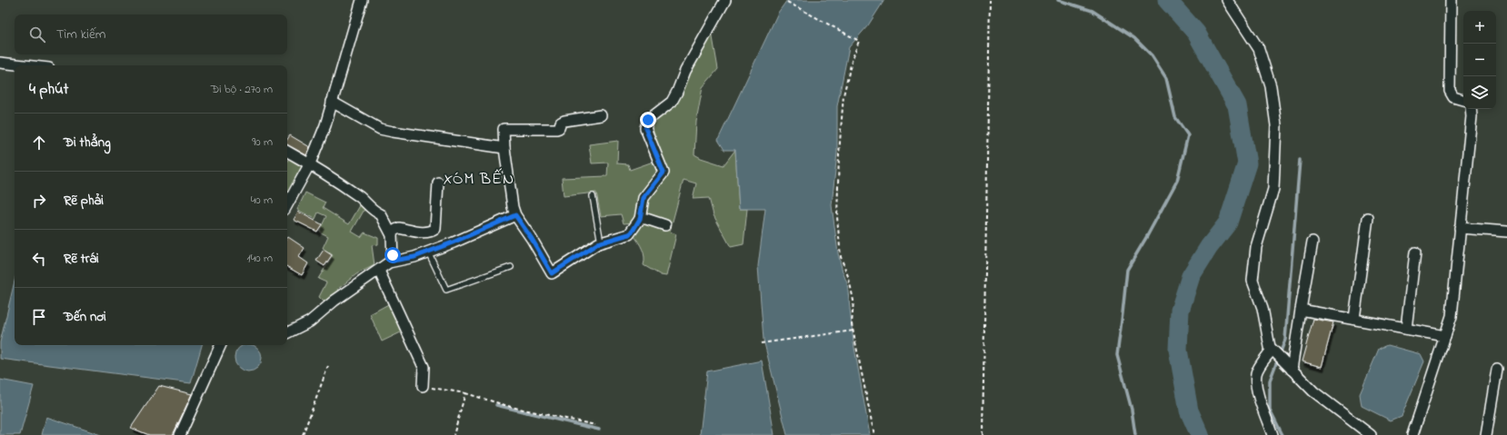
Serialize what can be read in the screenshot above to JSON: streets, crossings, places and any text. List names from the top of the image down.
{
  "districts": ["XÓM BẾN"],
  "page": {
    "map_buttons": ["+", "−"],
    "search": "Tìm kiếm",
    "heading": ["4 phút", "Đi bộ · 270 m"],
    "list": [
      ["Đi thẳng", "90 m"],
      ["Rẽ phải", "40 m"],
      ["Rẽ trái", "140 m"],
      "Đến nơi"
    ]
  }
}
